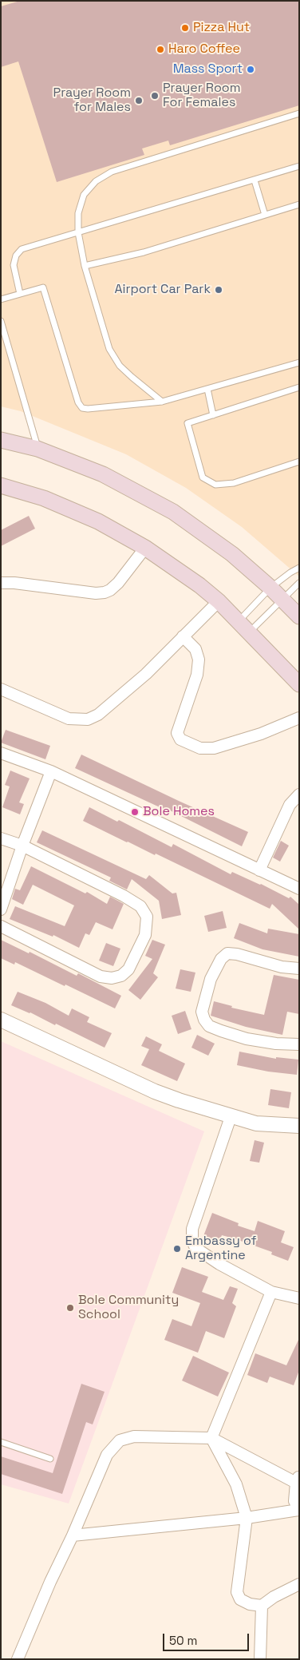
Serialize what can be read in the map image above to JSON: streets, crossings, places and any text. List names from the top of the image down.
{
  "places": [
    "Pizza Hut",
    "Haro Coffee",
    "Mass Sport",
    "Prayer Room For Females",
    "Prayer Room for Males",
    "Airport Car Park",
    "Bole Homes",
    "Embassy of Argentine",
    "Bole Community School"
  ],
  "scale_bar": "50 m"
}
